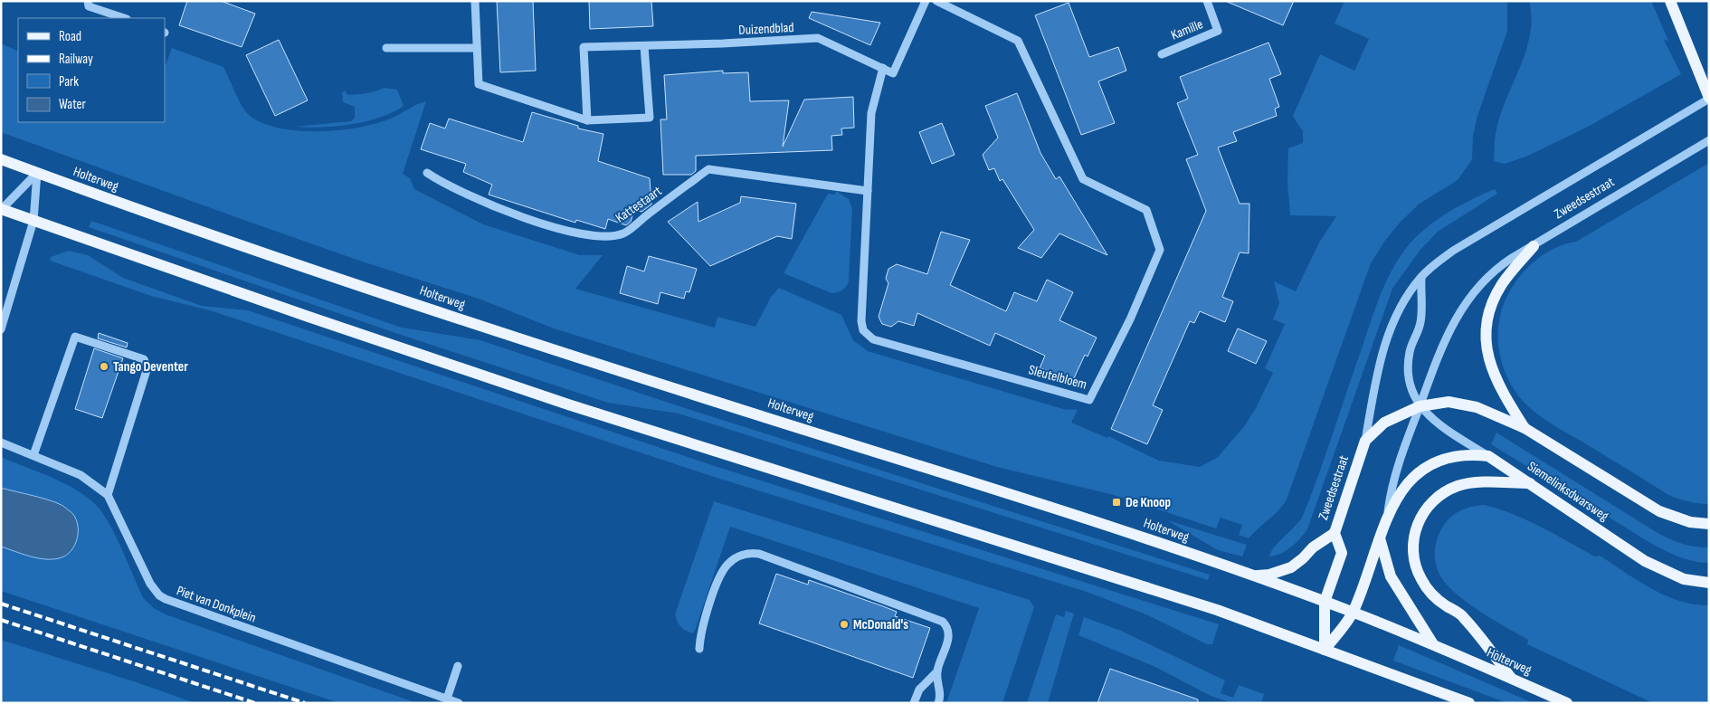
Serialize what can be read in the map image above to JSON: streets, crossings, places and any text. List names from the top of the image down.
{
  "streets": {
    "main road": ["Holterweg", "Zweedsestraat", "Siemelinksdwarsweg"],
    "street": [
      "Duizendblad",
      "Kamille",
      "Kattestaart",
      "Sleutelbloem",
      "Piet van Donkplein"
    ]
  },
  "crossings": [
    ["Duizendblad", "Sleutelbloem"],
    ["Holterweg", "Zweedsestraat"],
    ["Zweedsestraat", "Siemelinksdwarsweg"],
    ["Kattestaart", "Sleutelbloem"]
  ],
  "places": {
    "other": ["Tango Deventer", "McDonald's"],
    "transit": ["De Knoop"]
  },
  "legend": [
    "Road",
    "Railway",
    "Park",
    "Water"
  ]
}
